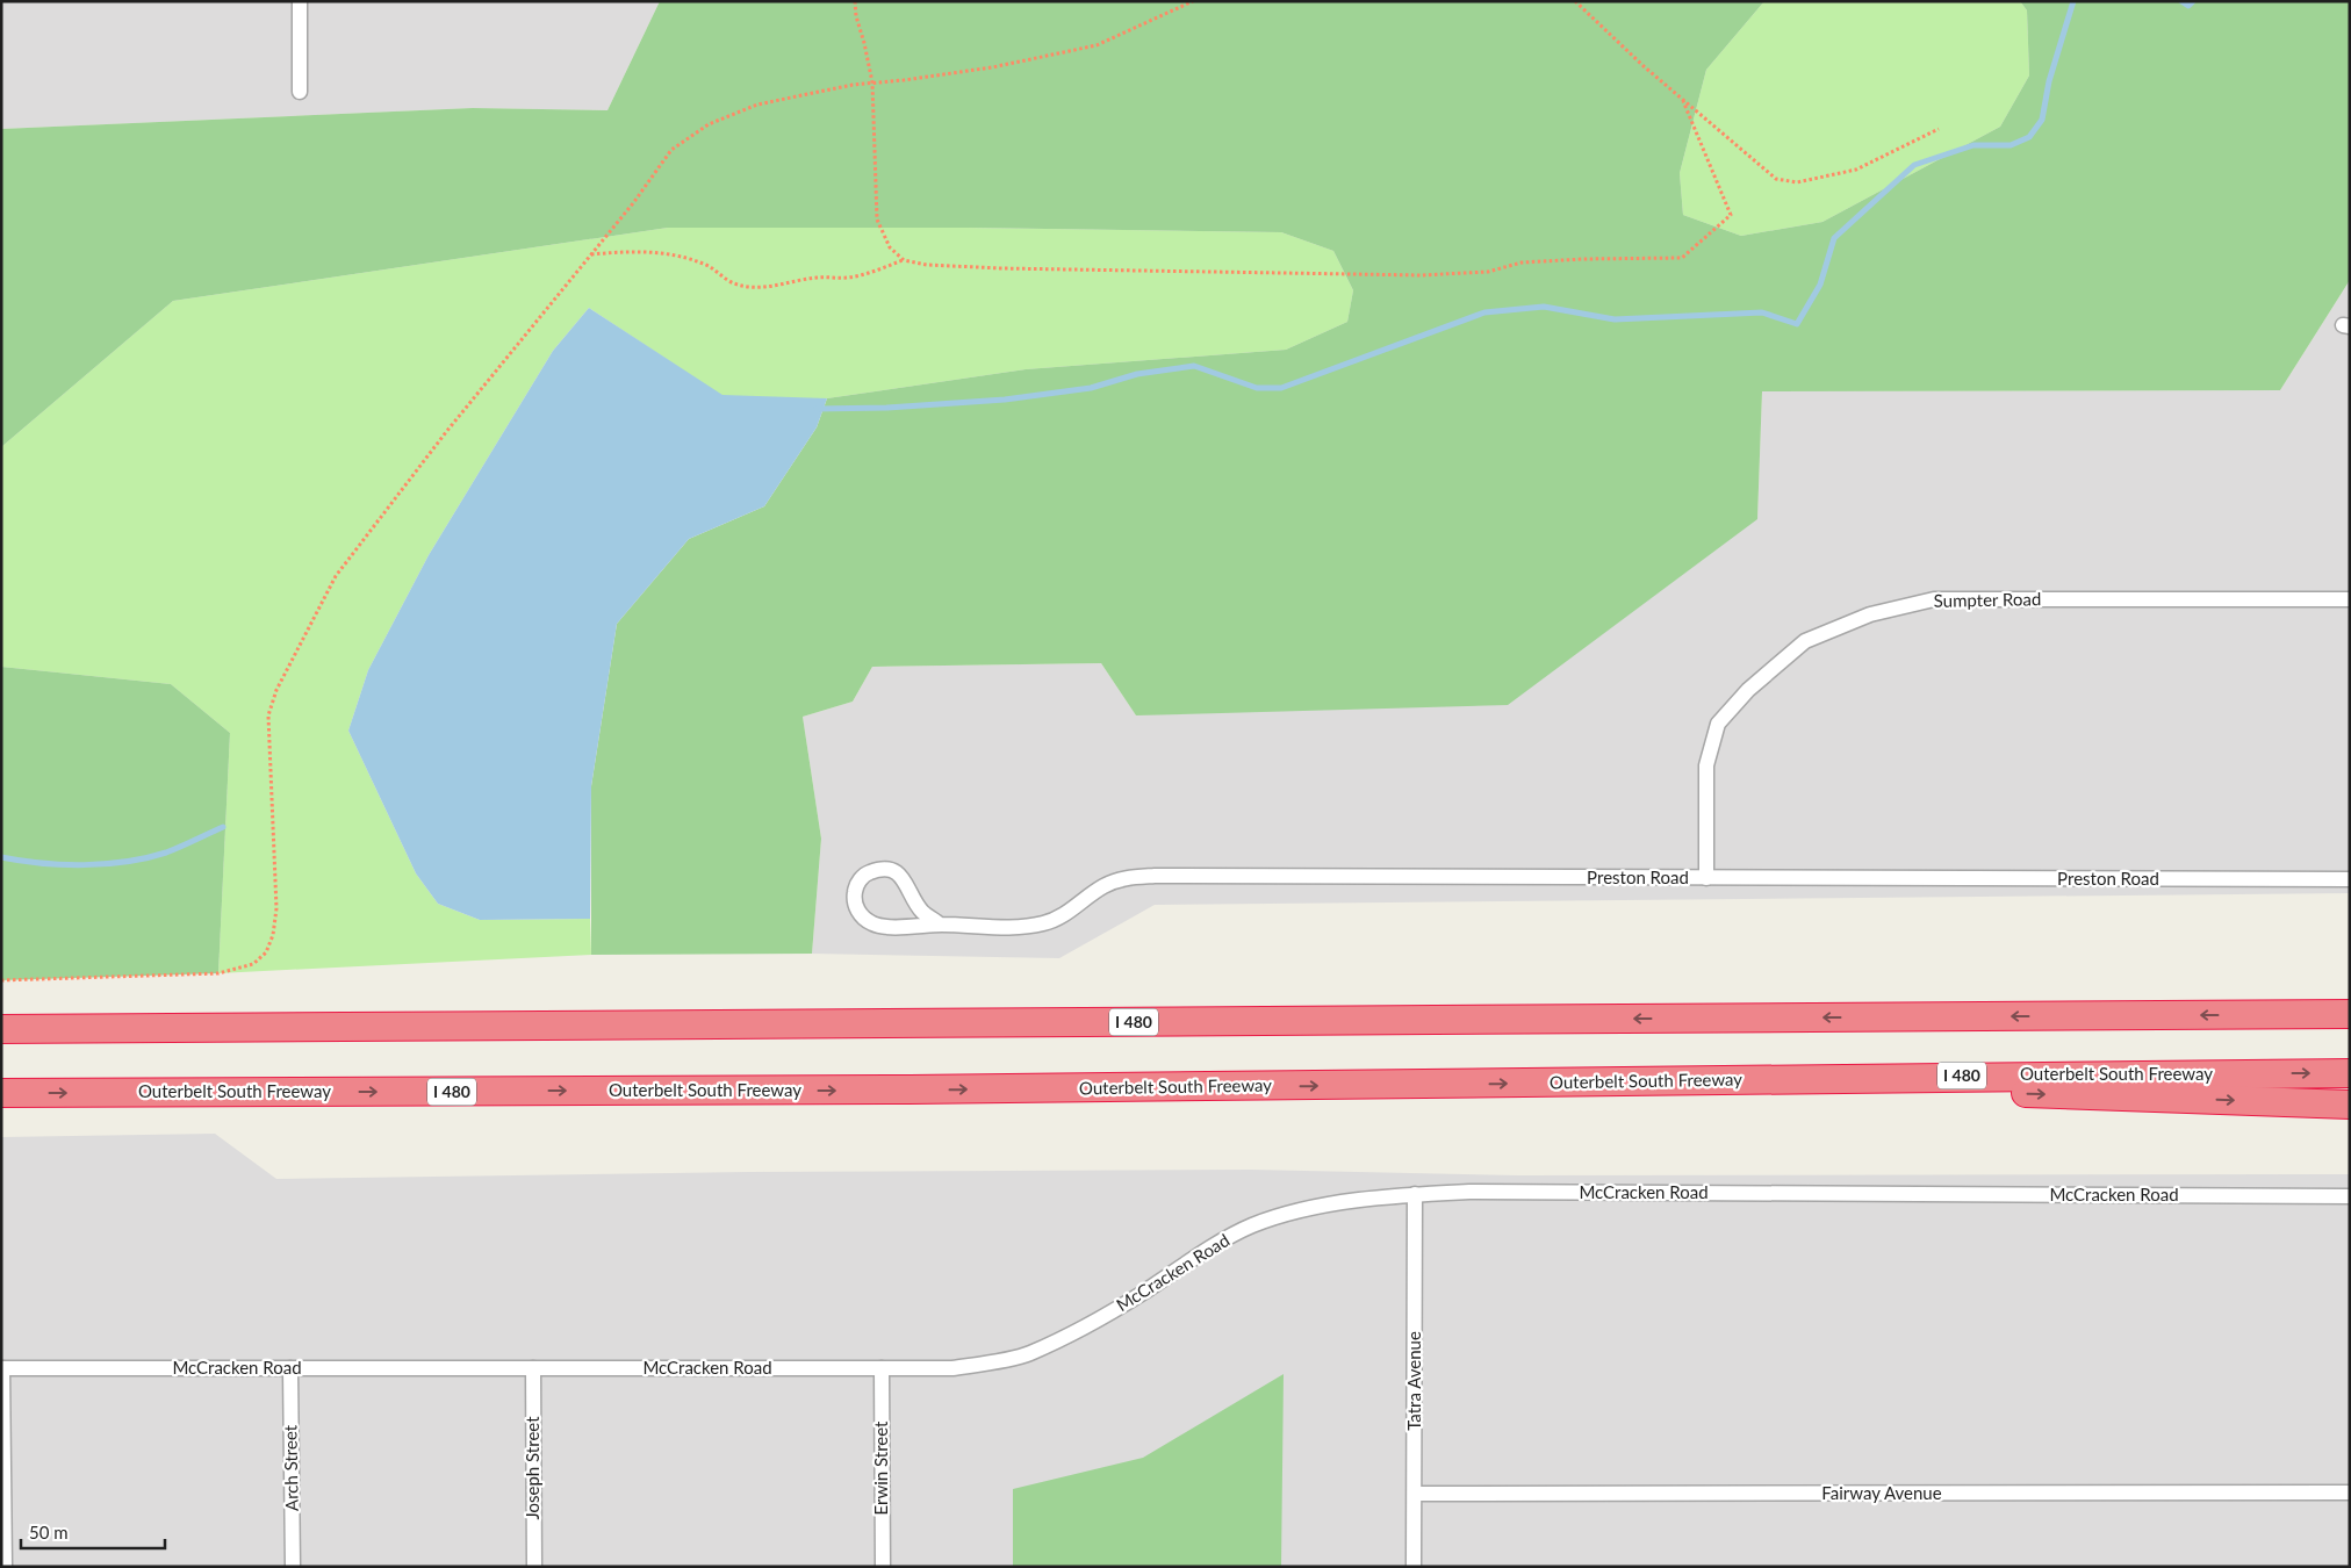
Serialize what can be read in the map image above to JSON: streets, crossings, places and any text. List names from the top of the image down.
{
  "streets": {
    "highway": ["I 480", "Outerbelt South Freeway"],
    "street": [
      "Sumpter Road",
      "Preston Road",
      "McCracken Road",
      "Tatra Avenue",
      "Arch Street",
      "Joseph Street",
      "Erwin Street",
      "Fairway Avenue"
    ]
  },
  "crossings": [
    ["Sumpter Road", "Preston Road"],
    ["McCracken Road", "Tatra Avenue"],
    ["McCracken Road", "Arch Street"],
    ["McCracken Road", "Joseph Street"],
    ["McCracken Road", "Erwin Street"],
    ["Tatra Avenue", "Fairway Avenue"]
  ],
  "scale_bar": "50 m"
}
